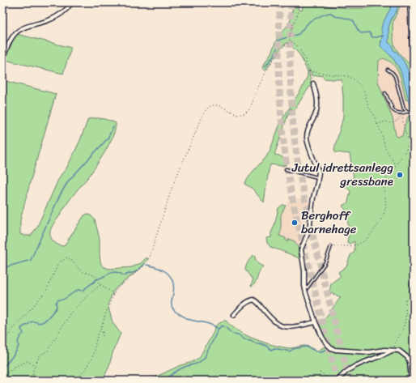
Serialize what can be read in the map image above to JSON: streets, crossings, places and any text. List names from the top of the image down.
{
  "places": ["Jutul idrettsanlegg gressbane", "Berghoff barnehage"]
}
